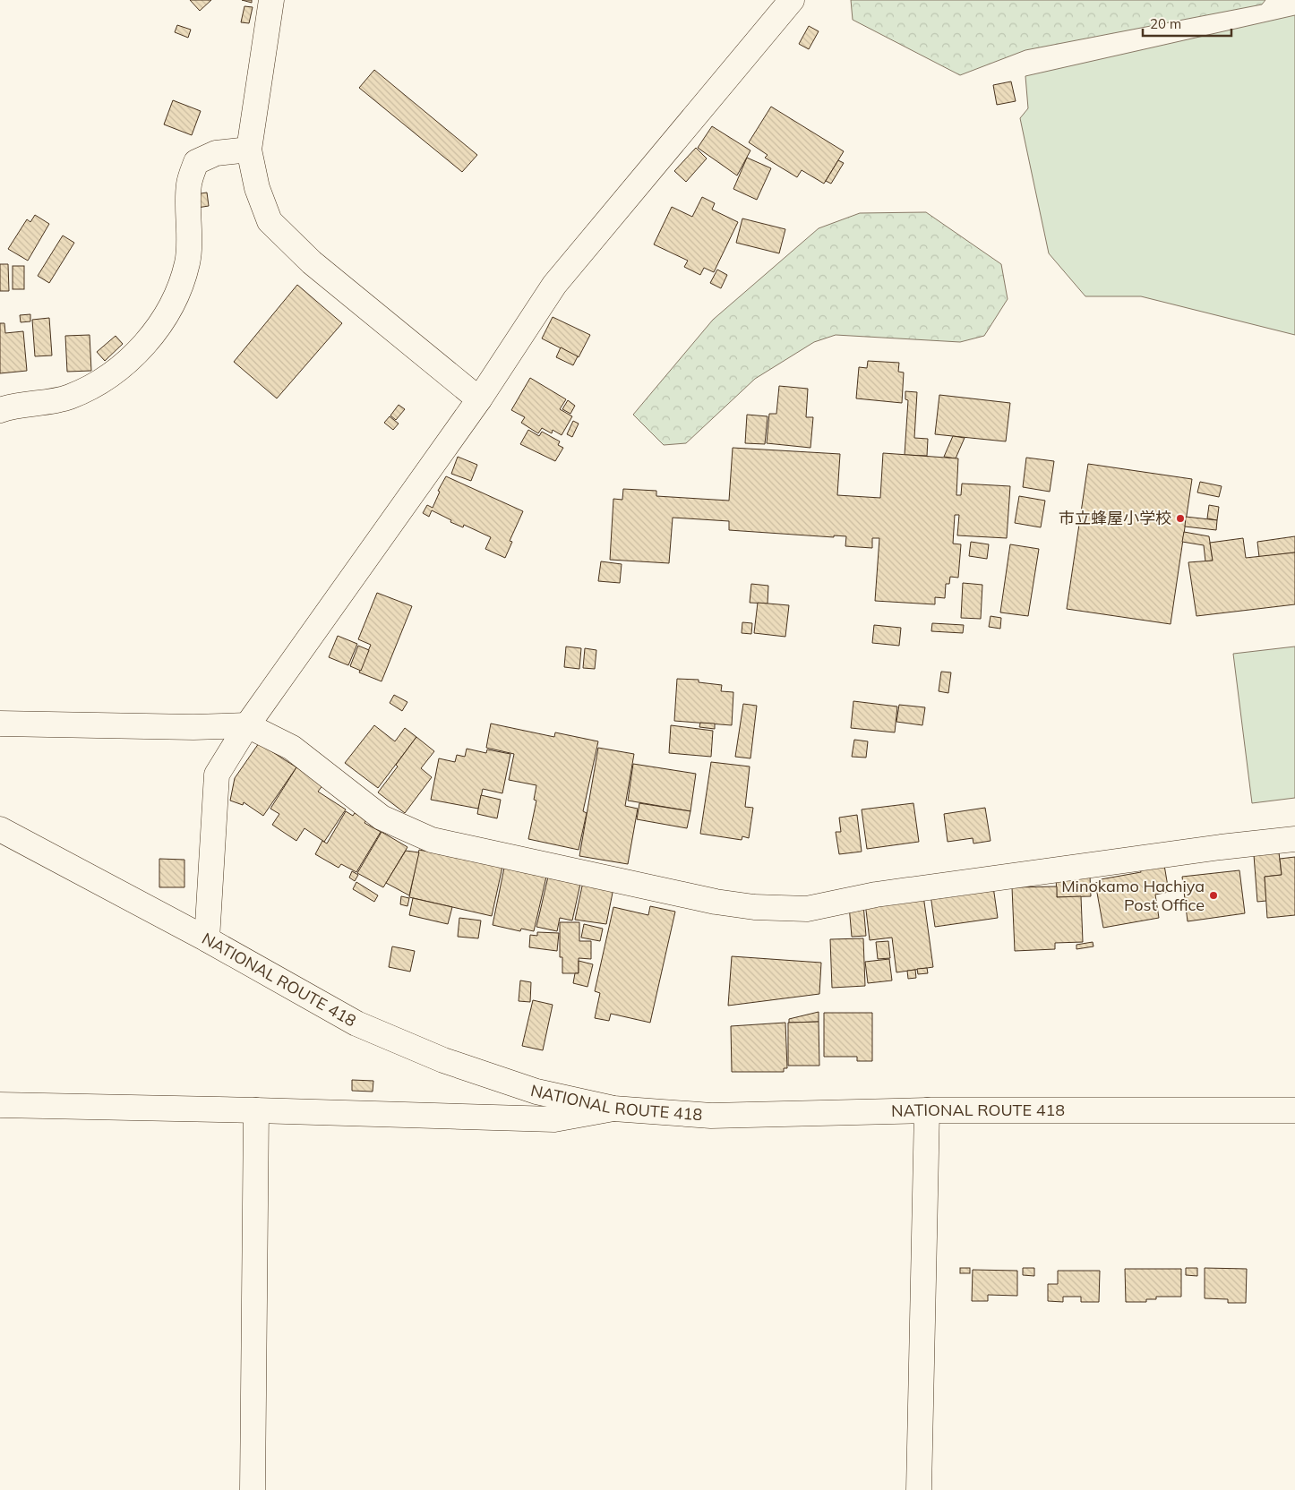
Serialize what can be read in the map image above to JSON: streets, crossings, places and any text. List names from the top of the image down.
{
  "streets": {
    "main road": ["NATIONAL ROUTE 418"]
  },
  "places": ["市立蜂屋小学校", "Minokamo Hachiya Post Office"],
  "scale_bar": "20 m"
}
